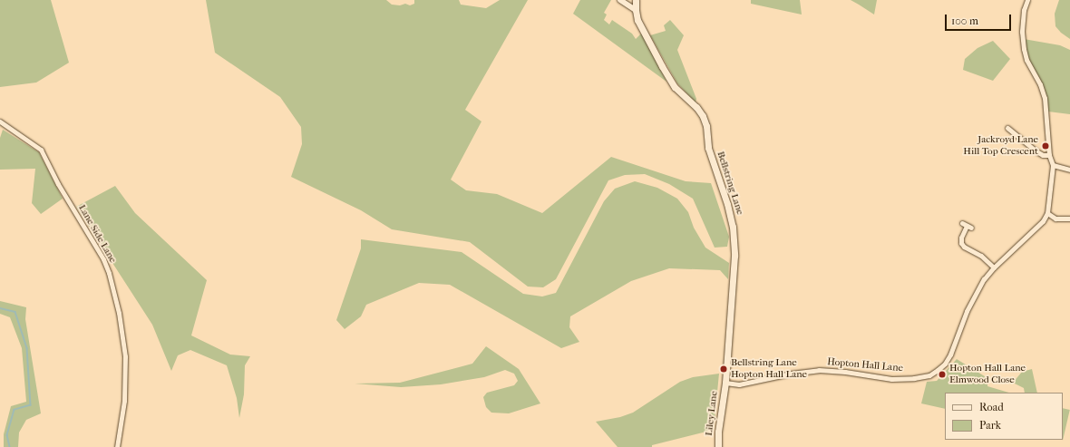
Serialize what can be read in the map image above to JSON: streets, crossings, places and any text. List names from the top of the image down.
{
  "streets": {
    "main road": ["Bellstring Lane", "Liley Lane"],
    "street": ["Lane Side Lane", "Hopton Hall Lane"]
  },
  "crossings": [
    ["Bellstring Lane", "Hopton Hall Lane"],
    ["Bellstring Lane", "Liley Lane"],
    ["Hopton Hall Lane", "Liley Lane"]
  ],
  "places": ["Jackroyd Lane Hill Top Crescent", "Bellstring Lane Hopton Hall Lane", "Hopton Hall Lane Elmwood Close"],
  "legend": ["Road", "Park"],
  "scale_bar": "100 m"
}
